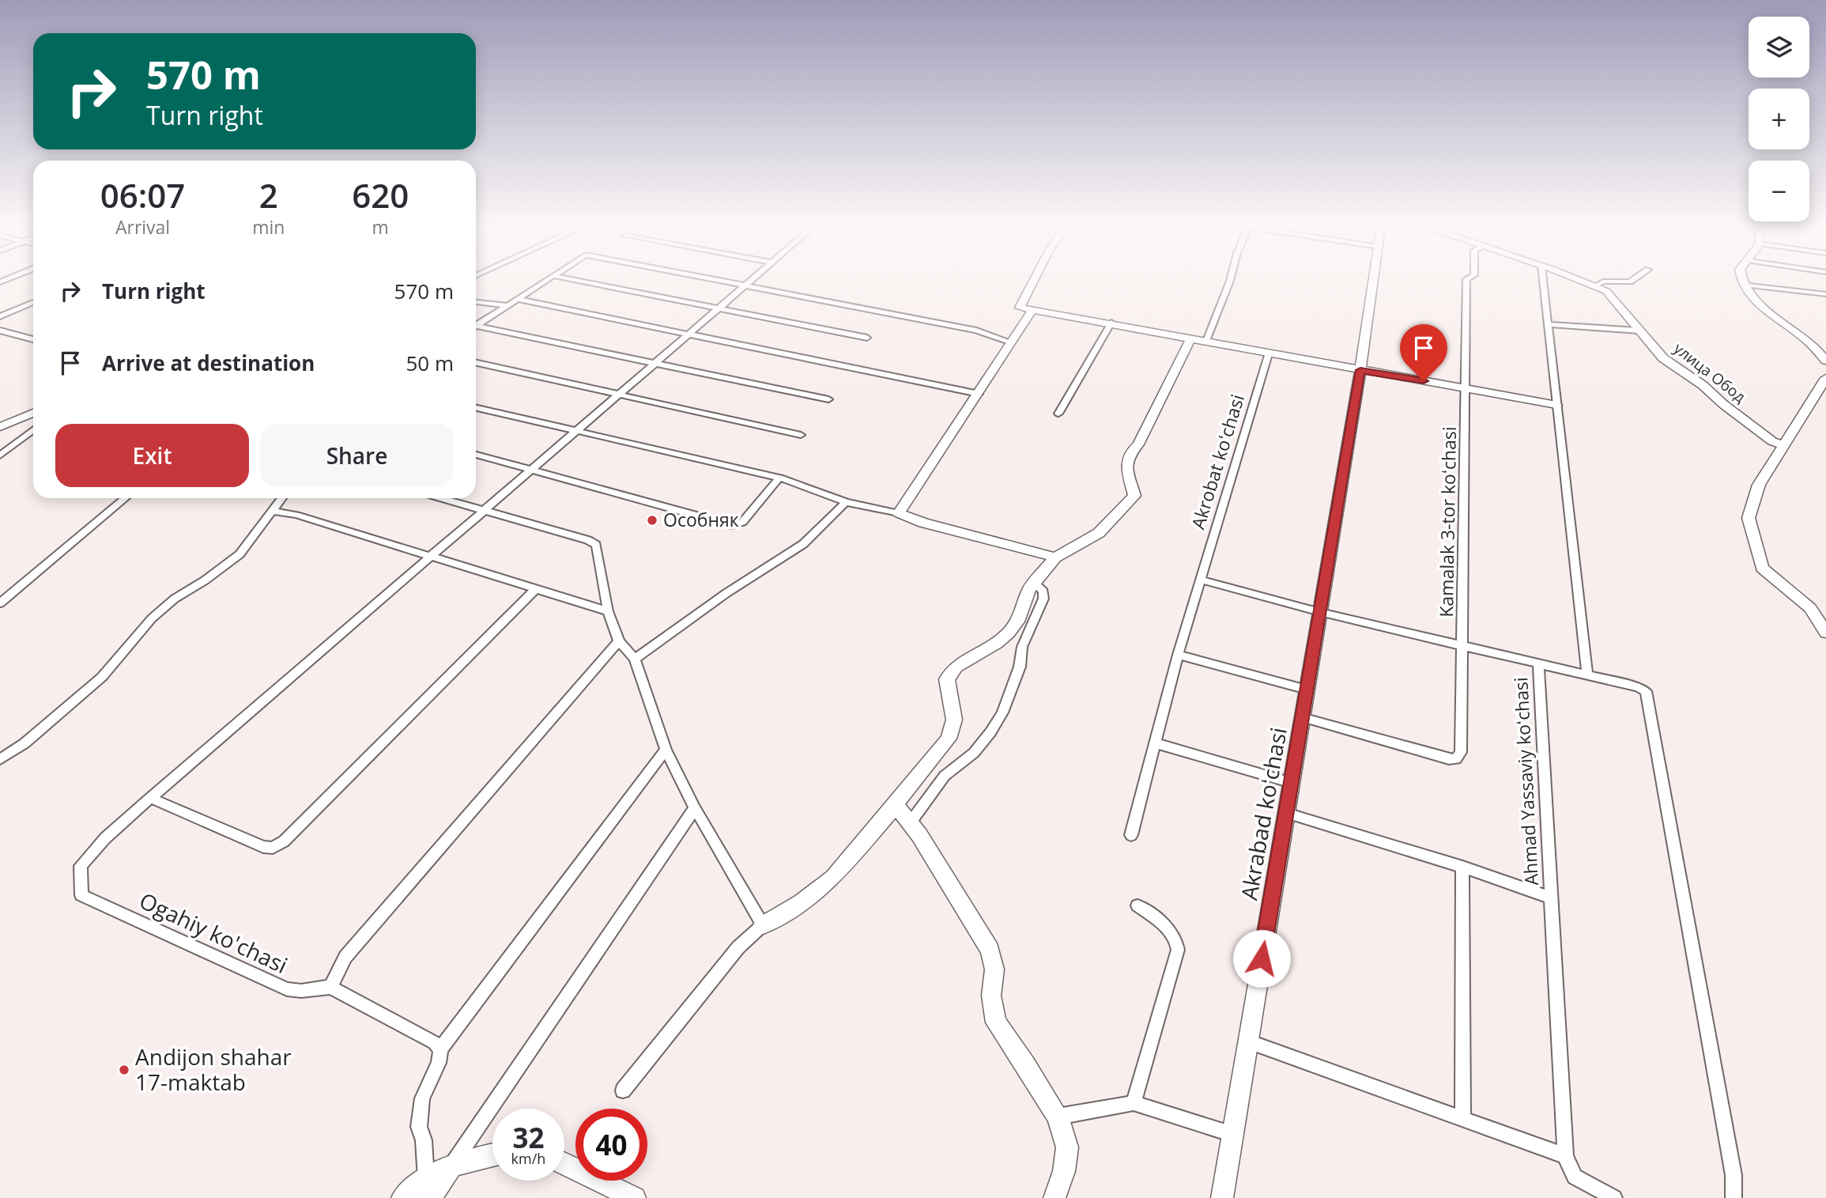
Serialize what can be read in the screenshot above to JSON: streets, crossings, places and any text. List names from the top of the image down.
{
  "streets": {
    "street": [
      "улица Обод",
      "Akrobat koʻchasi",
      "Kamalak 3-tor koʻchasi",
      "Ahmad Yassaviy koʻchasi",
      "Akrabad koʻchasi",
      "Ogahiy ko'chasi"
    ]
  },
  "crossings": [
    ["Kamalak 3-tor koʻchasi", "Akrabad koʻchasi"],
    ["Ahmad Yassaviy koʻchasi", "Akrabad koʻchasi"]
  ],
  "places": ["Особняк", "Andijon shahar 17-maktab"],
  "page": {
    "map_buttons": ["+", "−"],
    "turn": ["570 m", "Turn right"],
    "eta": [
      "06:07",
      "Arrival",
      "2",
      "min",
      "620",
      "m"
    ],
    "list": [
      {
        "name": "Turn right",
        "value": "570 m"
      },
      {
        "name": "Arrive at destination",
        "value": "50 m"
      }
    ],
    "buttons": ["Exit", "Share"],
    "speed": "32 km/h",
    "limit": "40"
  }
}
